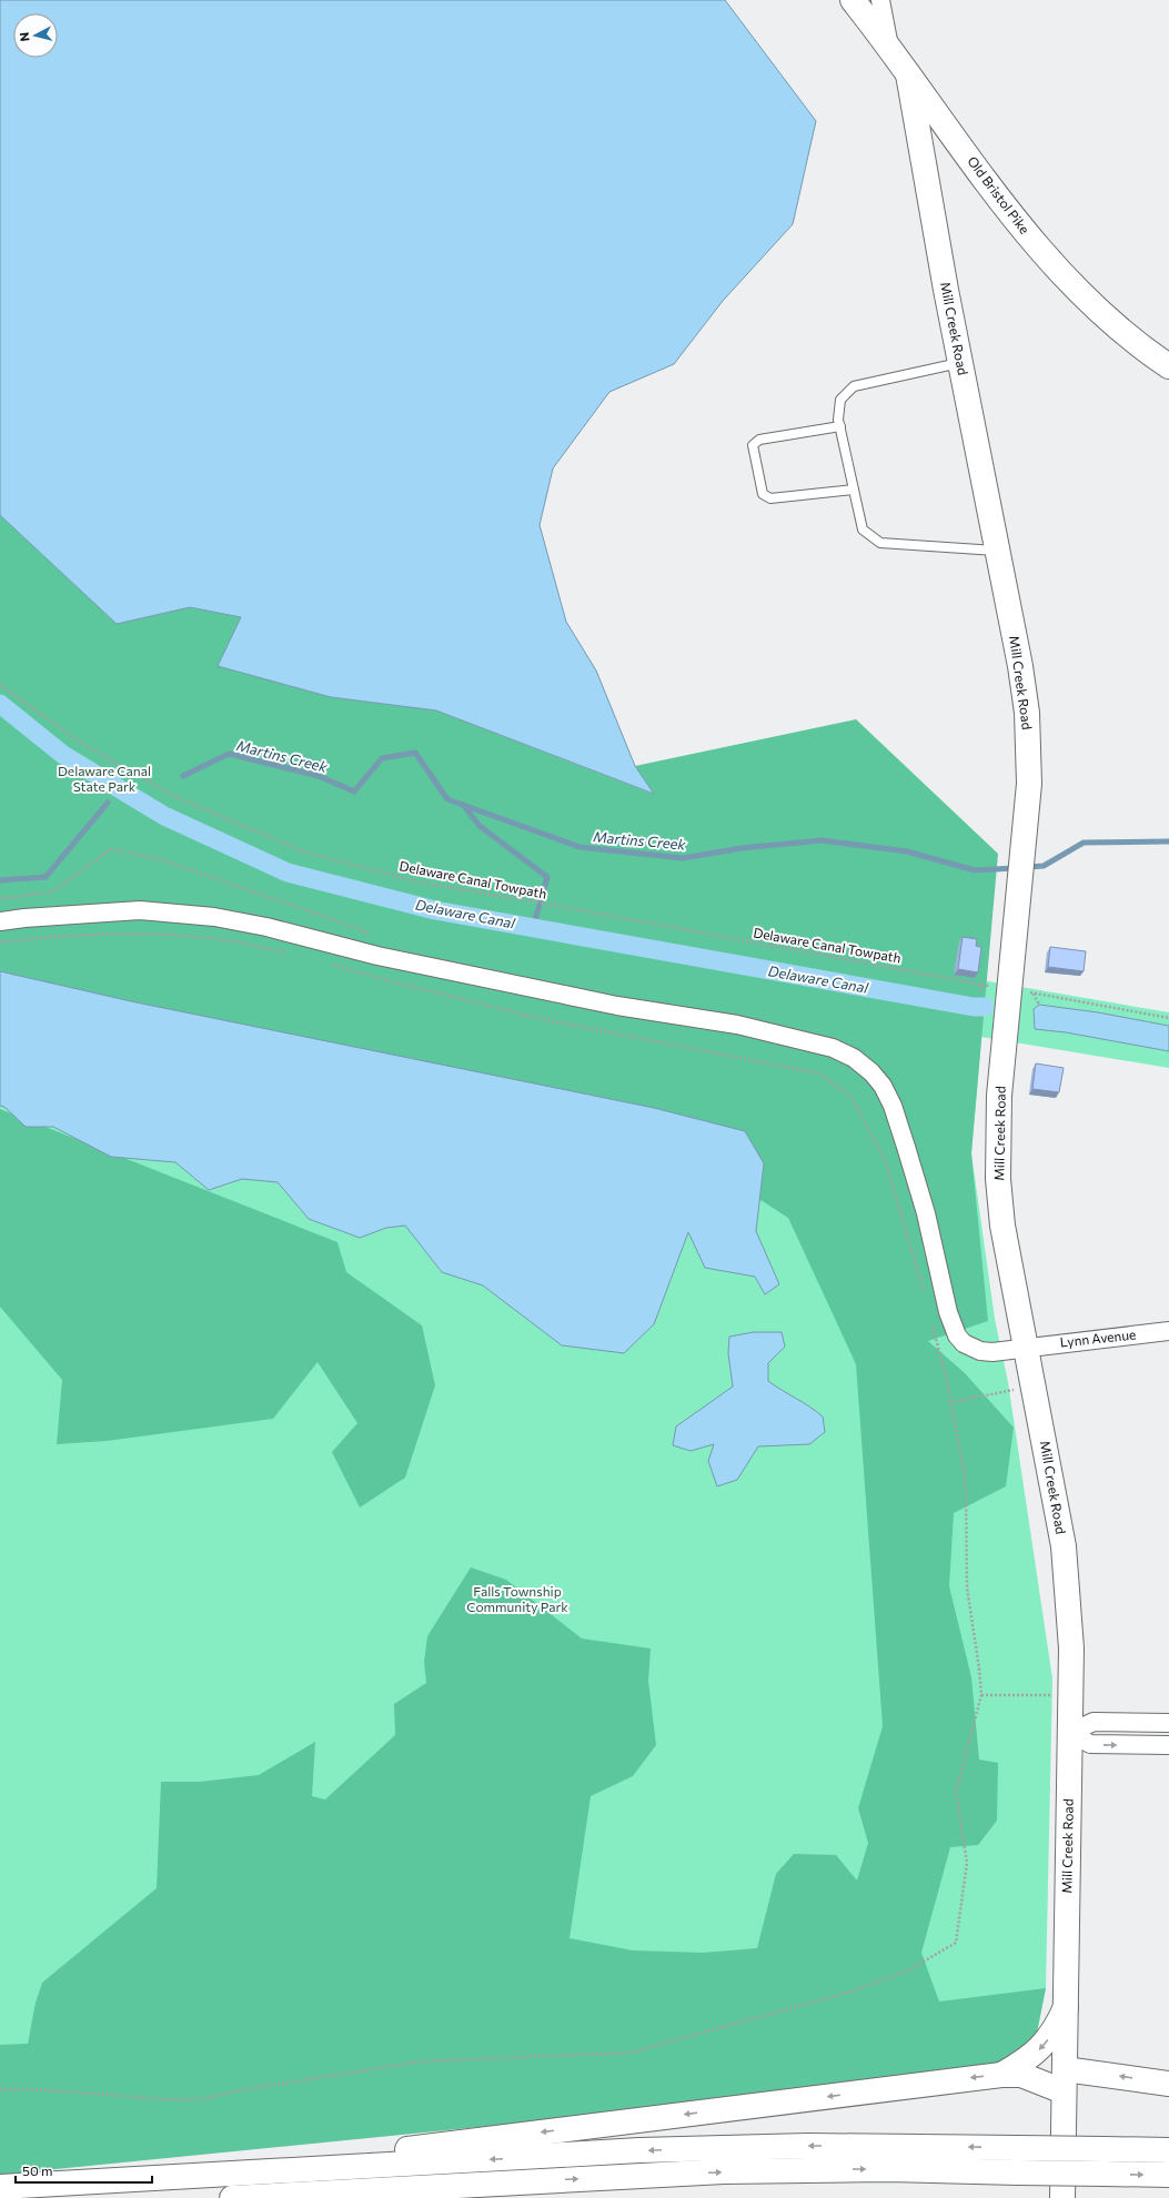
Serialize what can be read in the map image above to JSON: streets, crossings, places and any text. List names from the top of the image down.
{
  "streets": {
    "main road": ["Old Bristol Pike", "Mill Creek Road"],
    "street": ["Lynn Avenue"],
    "path": ["Delaware Canal Towpath"]
  },
  "crossings": [
    ["Old Bristol Pike", "Mill Creek Road"],
    ["Mill Creek Road", "Lynn Avenue"]
  ],
  "water": ["Martins Creek", "Delaware Canal"],
  "parks": ["Delaware Canal State Park", "Falls Township Community Park"],
  "scale_bar": "50 m",
  "north": "left"
}
